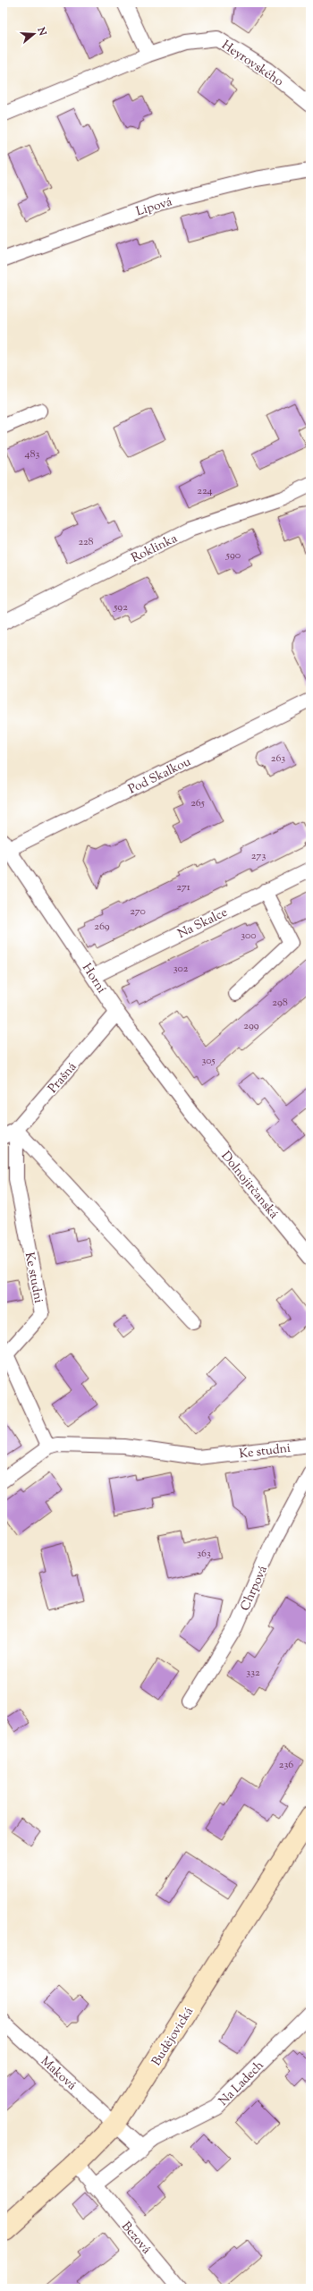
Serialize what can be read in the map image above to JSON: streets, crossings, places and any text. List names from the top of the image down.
{
  "streets": {
    "main road": ["Budějovická"],
    "street": [
      "Heyrovského",
      "Lipová",
      "Roklinka",
      "Pod Skalkou",
      "Na Skalce",
      "Horní",
      "Prašná",
      "Dolnojirčanská",
      "Ke studni",
      "Chrpová",
      "Maková",
      "Na Ladech",
      "Bezová"
    ]
  },
  "crossings": [
    ["Pod Skalkou", "Horní"],
    ["Na Skalce", "Horní"],
    ["Horní", "Prašná"],
    ["Horní", "Dolnojirčanská"],
    ["Prašná", "Ke studni"],
    ["Budějovická", "Maková"],
    ["Na Ladech", "Bezová"]
  ],
  "house_numbers": [
    "483",
    "224",
    "228",
    "590",
    "592",
    "263",
    "265",
    "273",
    "271",
    "270",
    "269",
    "300",
    "302",
    "298",
    "299",
    "305",
    "363",
    "332",
    "236"
  ],
  "north": "right"
}
